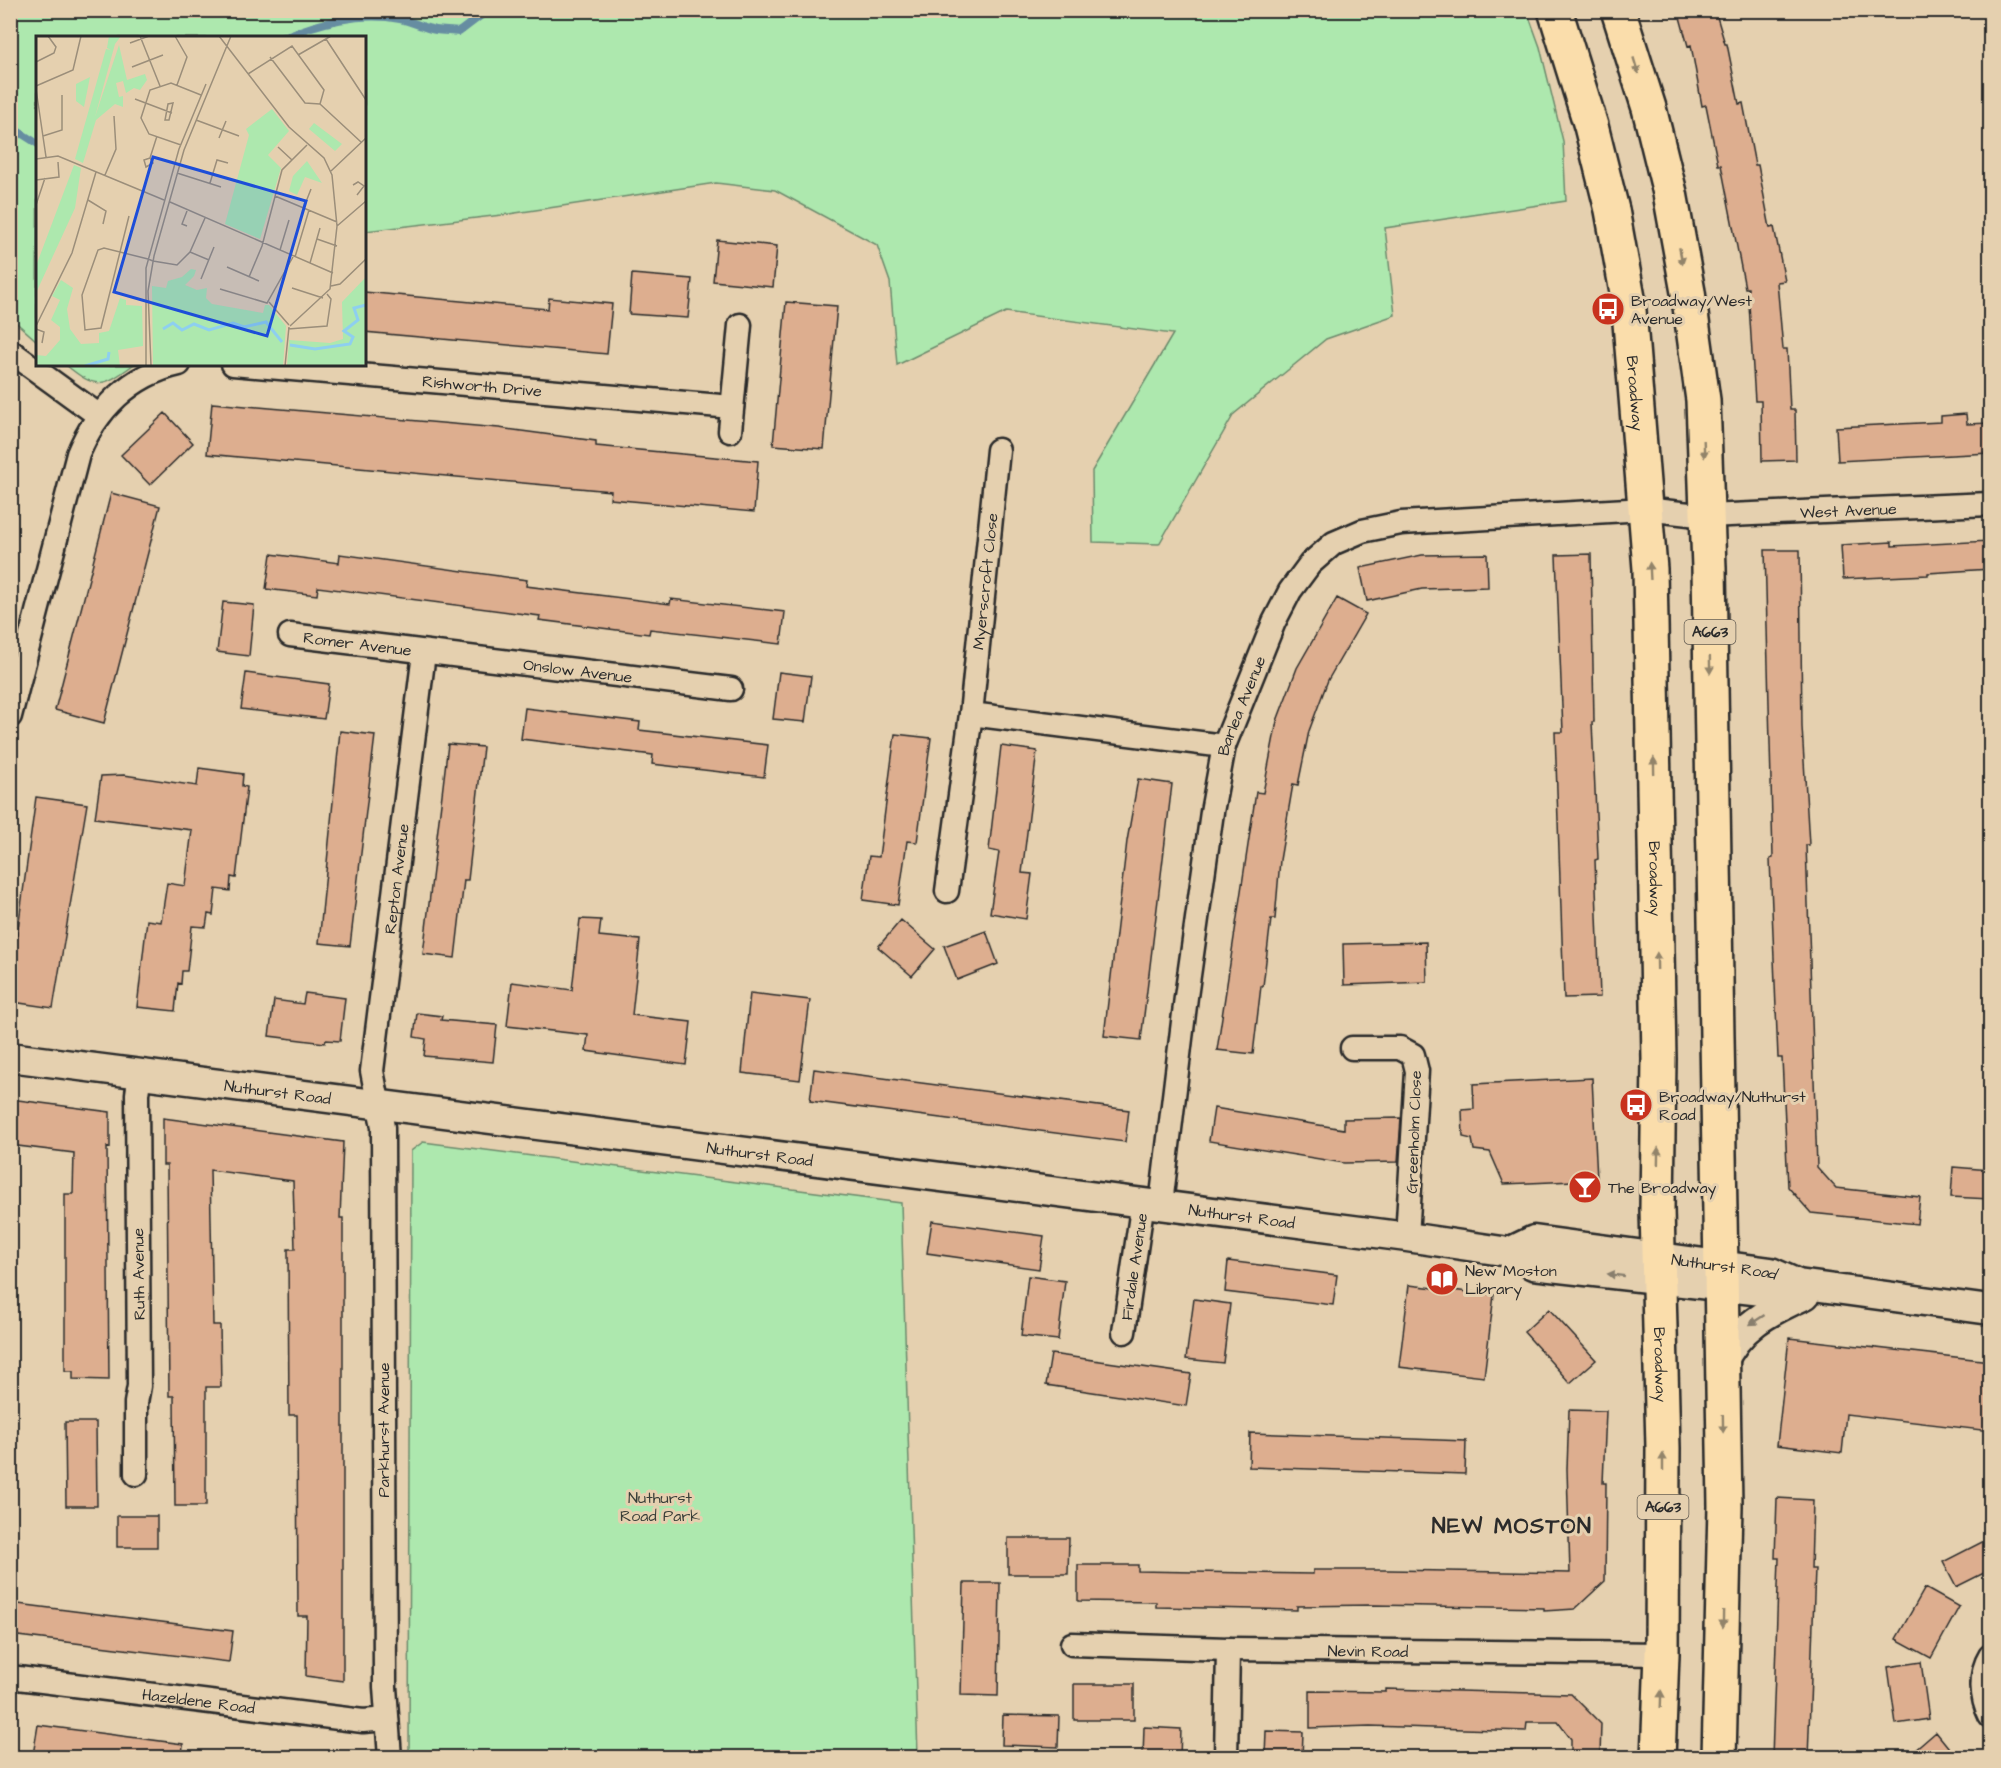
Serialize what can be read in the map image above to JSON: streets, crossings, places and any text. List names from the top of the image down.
{
  "streets": {
    "highway": ["Broadway", "A663"],
    "street": [
      "Rishworth Drive",
      "West Avenue",
      "Myerscroft Close",
      "Romer Avenue",
      "Onslow Avenue",
      "Barlea Avenue",
      "Repton Avenue",
      "Nuthurst Road",
      "Greenholm Close",
      "Firdale Avenue",
      "Ruth Avenue",
      "Parkhurst Avenue",
      "Nevin Road",
      "Hazeldene Road"
    ]
  },
  "crossings": [
    ["Broadway", "West Avenue"],
    ["Broadway", "Barlea Avenue"],
    ["Broadway", "Nuthurst Road"],
    ["Broadway", "Nevin Road"],
    ["West Avenue", "A663"],
    ["West Avenue", "Barlea Avenue"],
    ["A663", "Nuthurst Road"],
    ["Romer Avenue", "Onslow Avenue"],
    ["Romer Avenue", "Repton Avenue"],
    ["Onslow Avenue", "Repton Avenue"],
    ["Barlea Avenue", "Nuthurst Road"],
    ["Barlea Avenue", "Firdale Avenue"],
    ["Repton Avenue", "Nuthurst Road"],
    ["Repton Avenue", "Parkhurst Avenue"],
    ["Nuthurst Road", "Greenholm Close"],
    ["Nuthurst Road", "Firdale Avenue"],
    ["Nuthurst Road", "Ruth Avenue"],
    ["Nuthurst Road", "Parkhurst Avenue"],
    ["Parkhurst Avenue", "Hazeldene Road"]
  ],
  "districts": ["NEW MOSTON"],
  "parks": ["Nuthurst Road Park"],
  "places": {
    "bus stop": ["Broadway/West Avenue", "Broadway/Nuthurst Road"],
    "bar": ["The Broadway"],
    "library": ["New Moston Library"]
  }
}
